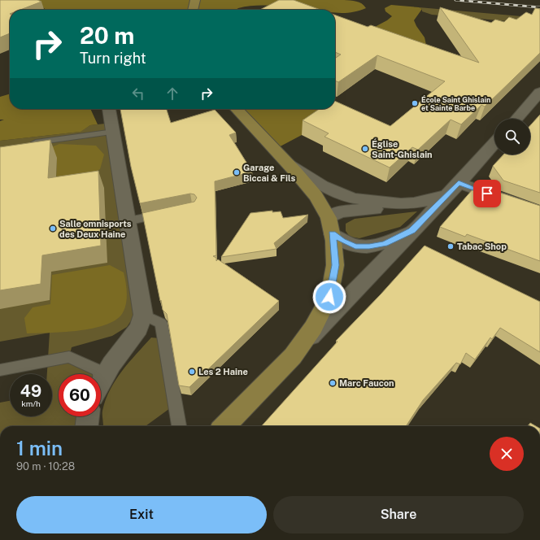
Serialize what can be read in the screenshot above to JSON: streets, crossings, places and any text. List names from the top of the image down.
{
  "places": [
    "École Saint Ghislain et Sainte Barbe",
    "Église Saint-Ghislain",
    "Garage Biccai & Fils",
    "Salle omnisports des Deux Haine",
    "Tabac Shop",
    "Les 2 Haine",
    "Marc Faucon"
  ],
  "page": {
    "turn": ["20 m", "Turn right"],
    "speed": "49 km/h",
    "limit": "60",
    "heading": ["1 min", "90 m · 10:28"],
    "buttons": ["Exit", "Share"]
  }
}
